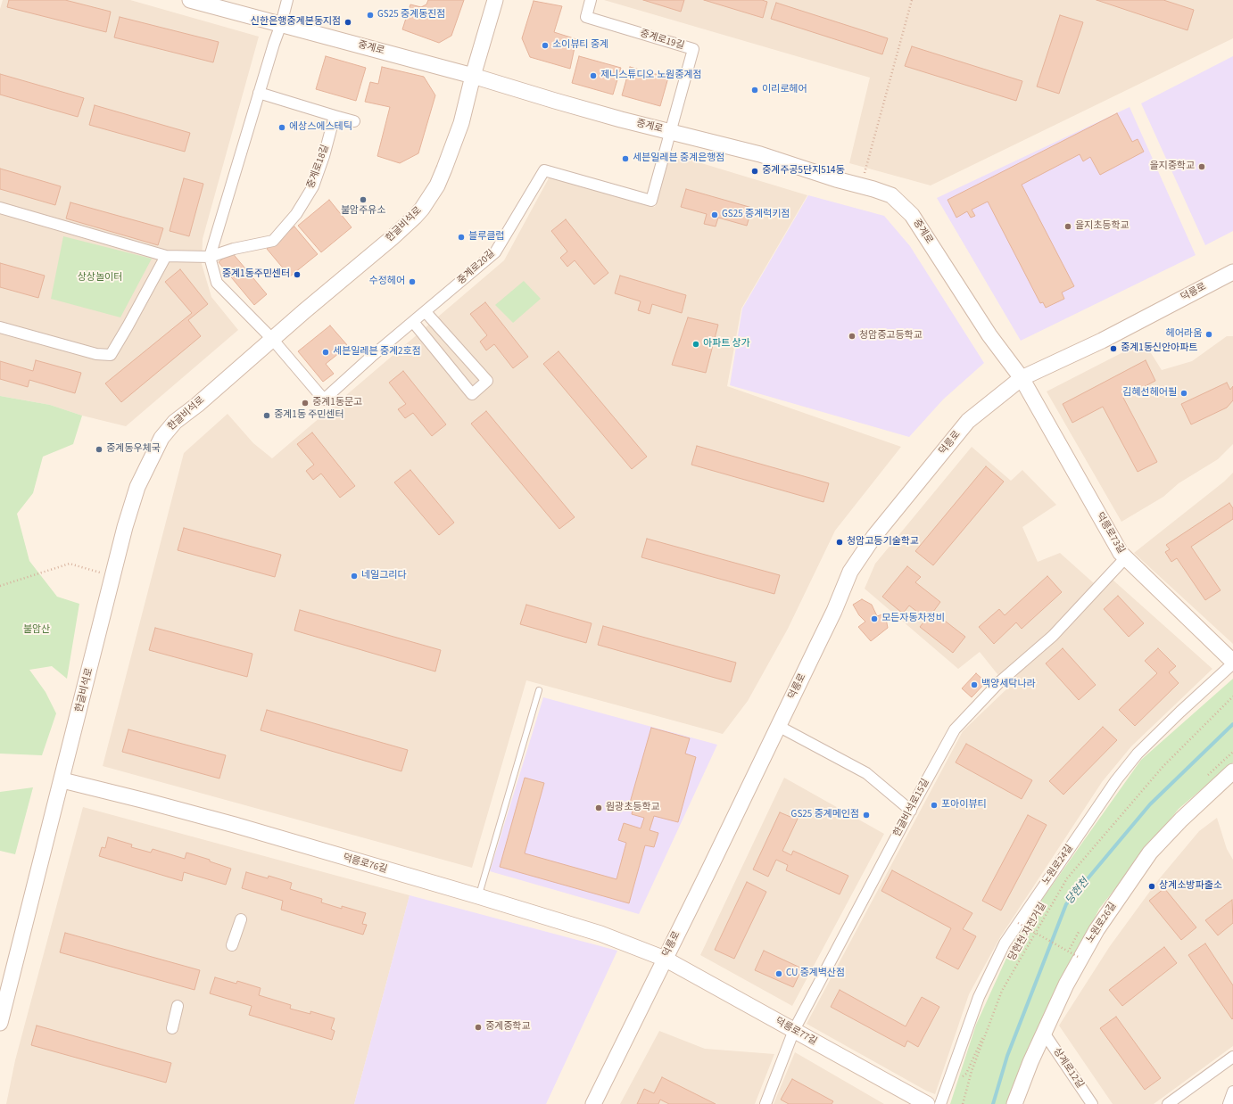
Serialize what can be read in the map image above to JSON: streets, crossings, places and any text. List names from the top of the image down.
{
  "streets": {
    "main road": [
      "중계로",
      "한글비석로",
      "덕릉로",
      "덕릉로73길",
      "덕릉로76길",
      "노원로26길",
      "덕릉로77길"
    ],
    "street": [
      "중계로19길",
      "중계로18길",
      "중계로20길",
      "한글비석로15길",
      "노원로24길",
      "상계로12길"
    ],
    "path": ["당현천 자전거길"]
  },
  "crossings": [
    ["중계로19길", "중계로"],
    ["중계로19길", "중계로20길"],
    ["중계로", "한글비석로"],
    ["중계로", "중계로20길"],
    ["중계로", "덕릉로"],
    ["중계로", "덕릉로73길"],
    ["한글비석로", "중계로20길"],
    ["한글비석로", "덕릉로76길"],
    ["덕릉로", "덕릉로73길"],
    ["덕릉로", "덕릉로76길"],
    ["덕릉로", "덕릉로77길"],
    ["덕릉로73길", "한글비석로15길"],
    ["덕릉로73길", "노원로24길"],
    ["한글비석로15길", "덕릉로77길"],
    ["덕릉로76길", "덕릉로77길"],
    ["노원로26길", "상계로12길"]
  ],
  "water": ["당현천"],
  "parks": ["상상놀이터", "불암산"],
  "places": [
    "GS25 중계동진점",
    "신한은행중계본동지점",
    "소이뷰티 중계",
    "제니스튜디오 노원중계점",
    "이리로헤어",
    "에상스에스테틱",
    "세븐일레븐 중계은행점",
    "을지중학교",
    "중계주공5단지514동",
    "불암주유소",
    "GS25 중계럭키점",
    "을지초등학교",
    "블루클럽",
    "중계1동주민센터",
    "수정헤어",
    "헤어라움",
    "청암중고등학교",
    "아파트 상가",
    "중계1동신안아파트",
    "세븐일레븐 중계2호점",
    "김혜선헤어필",
    "중계1동문고",
    "중계1동 주민센터",
    "중계동우체국",
    "청암고등기술학교",
    "네일그리다",
    "모든자동차정비",
    "백양세탁나라",
    "포아이뷰티",
    "원광초등학교",
    "GS25 중계메인점",
    "상계소방파출소",
    "CU 중계벽산점",
    "중계중학교"
  ]
}
